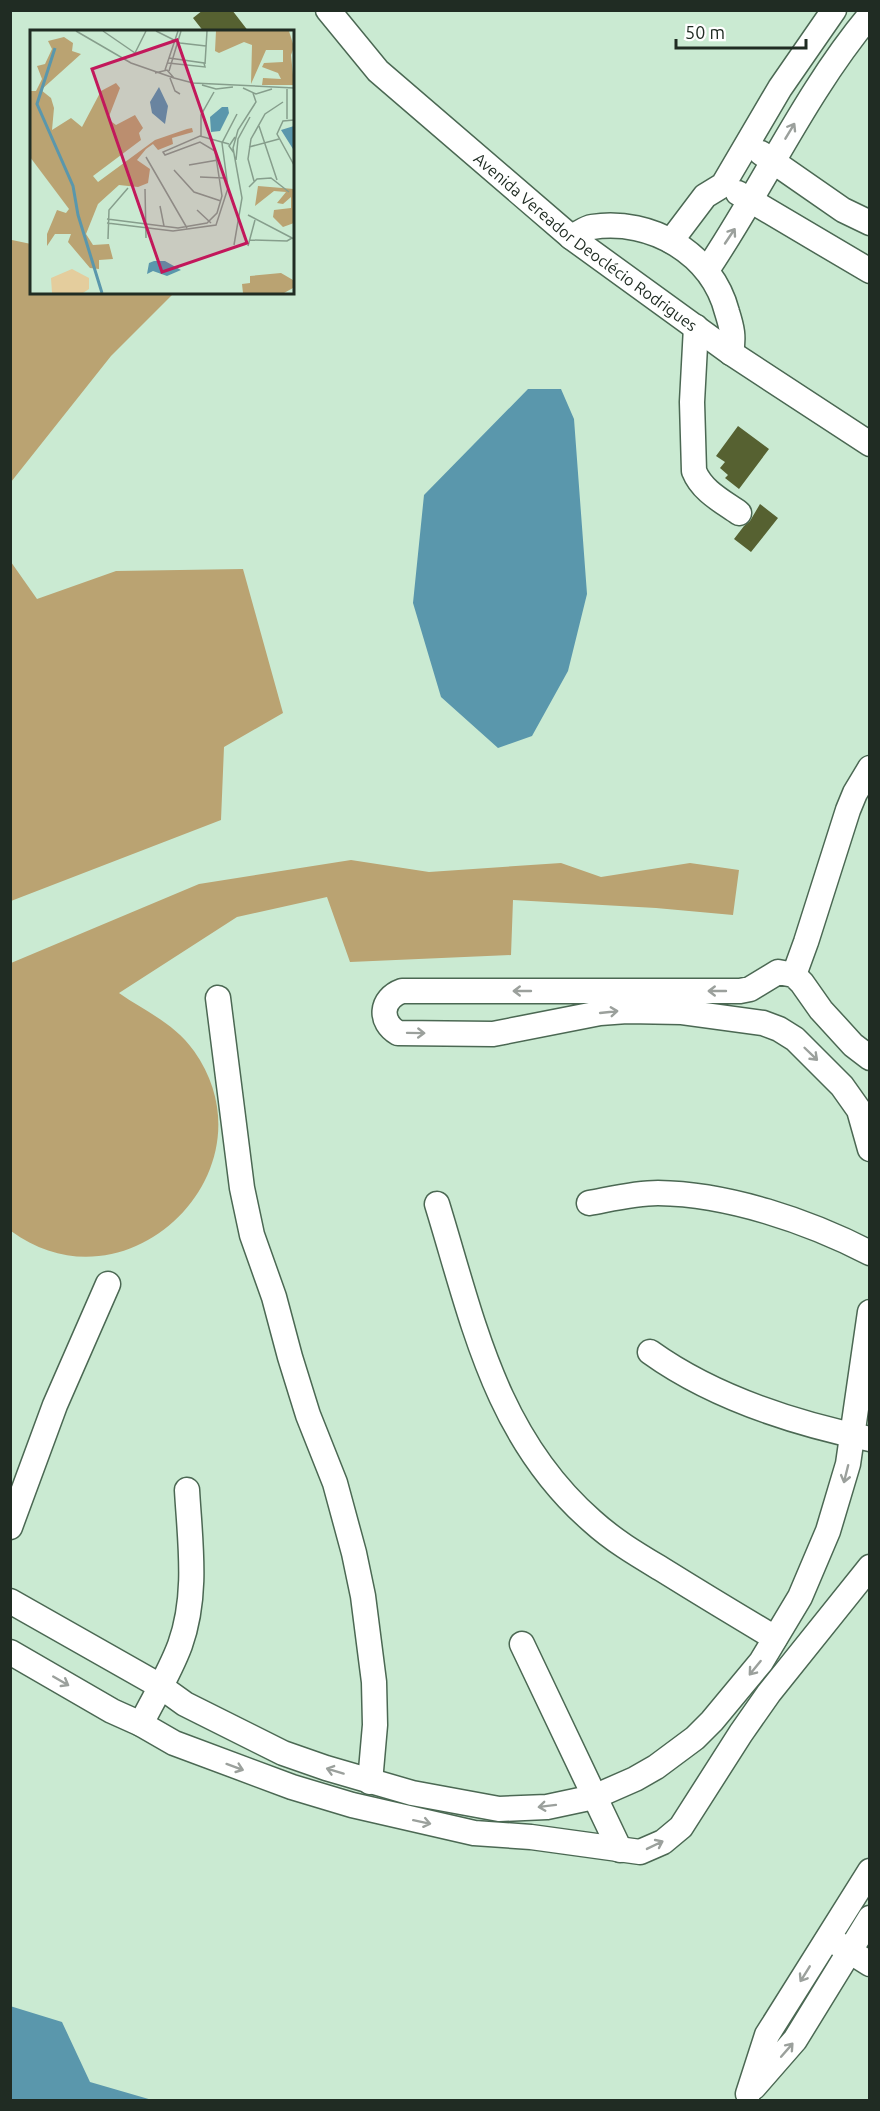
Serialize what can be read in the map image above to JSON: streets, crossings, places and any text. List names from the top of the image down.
{
  "streets": {
    "street": ["Avenida Vereador Deoclécio Rodrigues"]
  },
  "scale_bar": "50 m"
}
